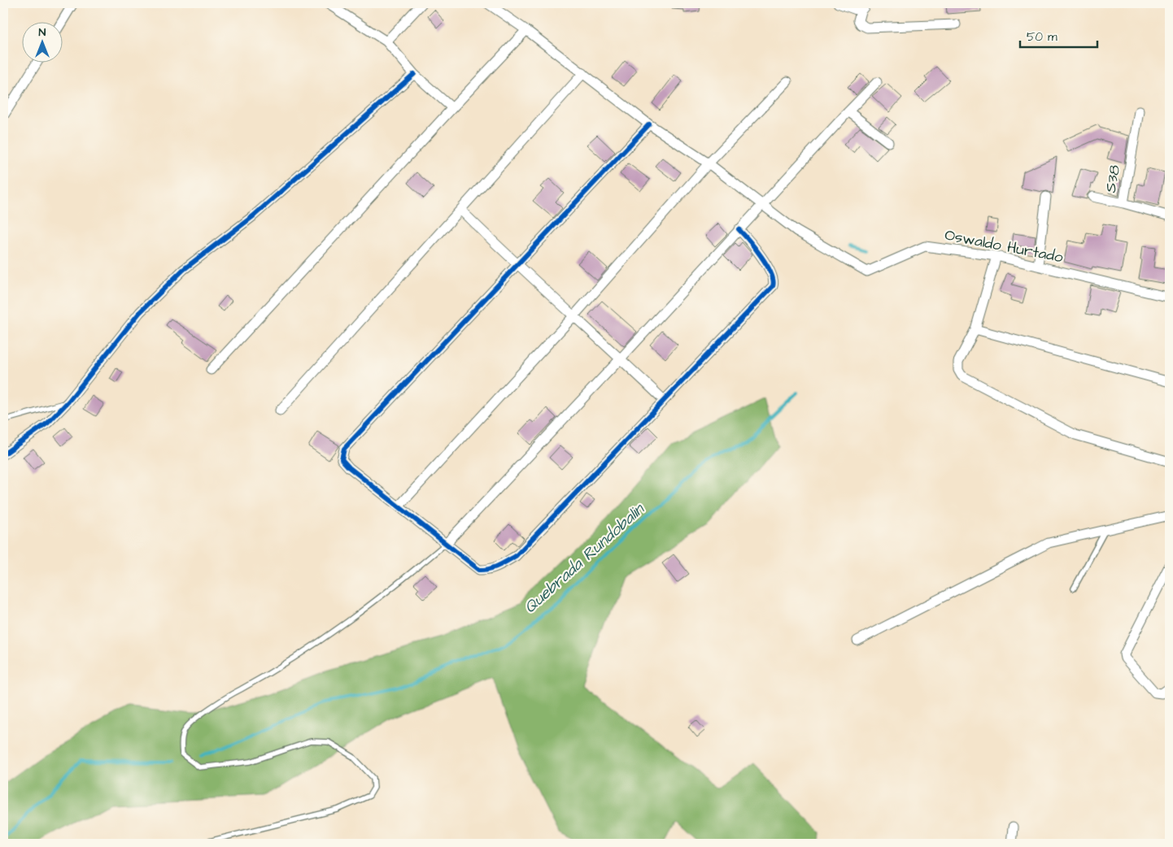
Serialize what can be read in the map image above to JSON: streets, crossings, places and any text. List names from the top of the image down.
{
  "streets": {
    "street": ["S38", "Oswaldo Hurtado"]
  },
  "water": ["Quebrada Rundobalin"],
  "scale_bar": "50 m",
  "north": "top"
}
